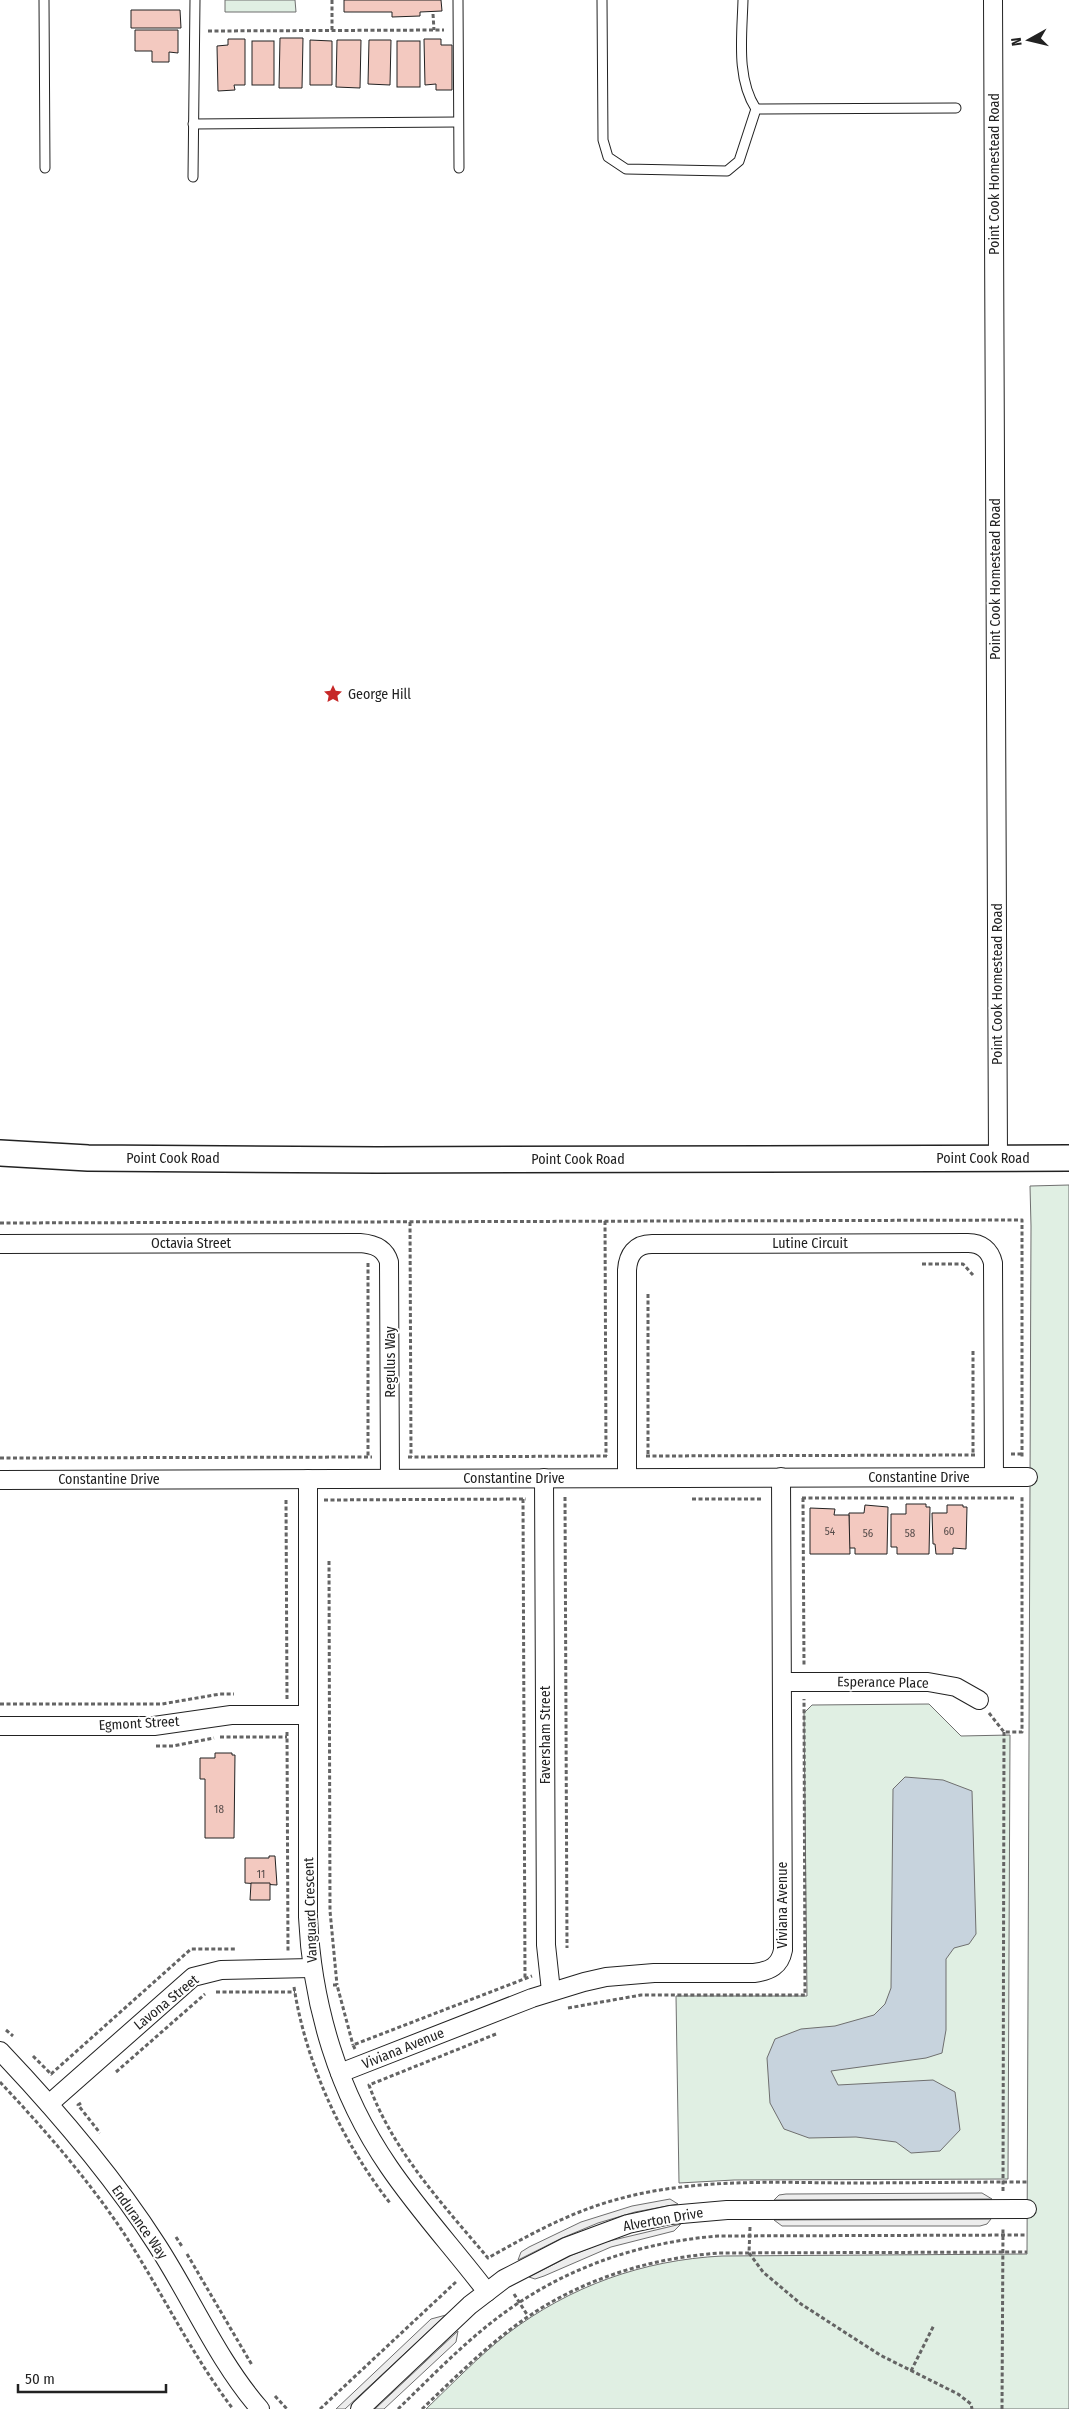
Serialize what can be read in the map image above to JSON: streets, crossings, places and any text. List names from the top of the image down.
{
  "streets": {
    "main road": ["Point Cook Road"],
    "street": [
      "Point Cook Homestead Road",
      "Octavia Street",
      "Lutine Circuit",
      "Regulus Way",
      "Constantine Drive",
      "Esperance Place",
      "Egmont Street",
      "Faversham Street",
      "Viviana Avenue",
      "Vanguard Crescent",
      "Lavona Street",
      "Alverton Drive",
      "Endurance Way"
    ]
  },
  "crossings": [
    ["Point Cook Homestead Road", "Point Cook Road"],
    ["Octavia Street", "Regulus Way"],
    ["Lutine Circuit", "Constantine Drive"],
    ["Regulus Way", "Constantine Drive"],
    ["Constantine Drive", "Faversham Street"],
    ["Constantine Drive", "Viviana Avenue"],
    ["Constantine Drive", "Vanguard Crescent"],
    ["Esperance Place", "Viviana Avenue"],
    ["Egmont Street", "Vanguard Crescent"],
    ["Faversham Street", "Viviana Avenue"],
    ["Viviana Avenue", "Vanguard Crescent"],
    ["Vanguard Crescent", "Lavona Street"],
    ["Vanguard Crescent", "Alverton Drive"],
    ["Lavona Street", "Endurance Way"]
  ],
  "places": {
    "place": ["George Hill"]
  },
  "house_numbers": [
    "54",
    "60",
    "56",
    "58",
    "18",
    "11"
  ],
  "scale_bar": "50 m",
  "north": "left"
}
